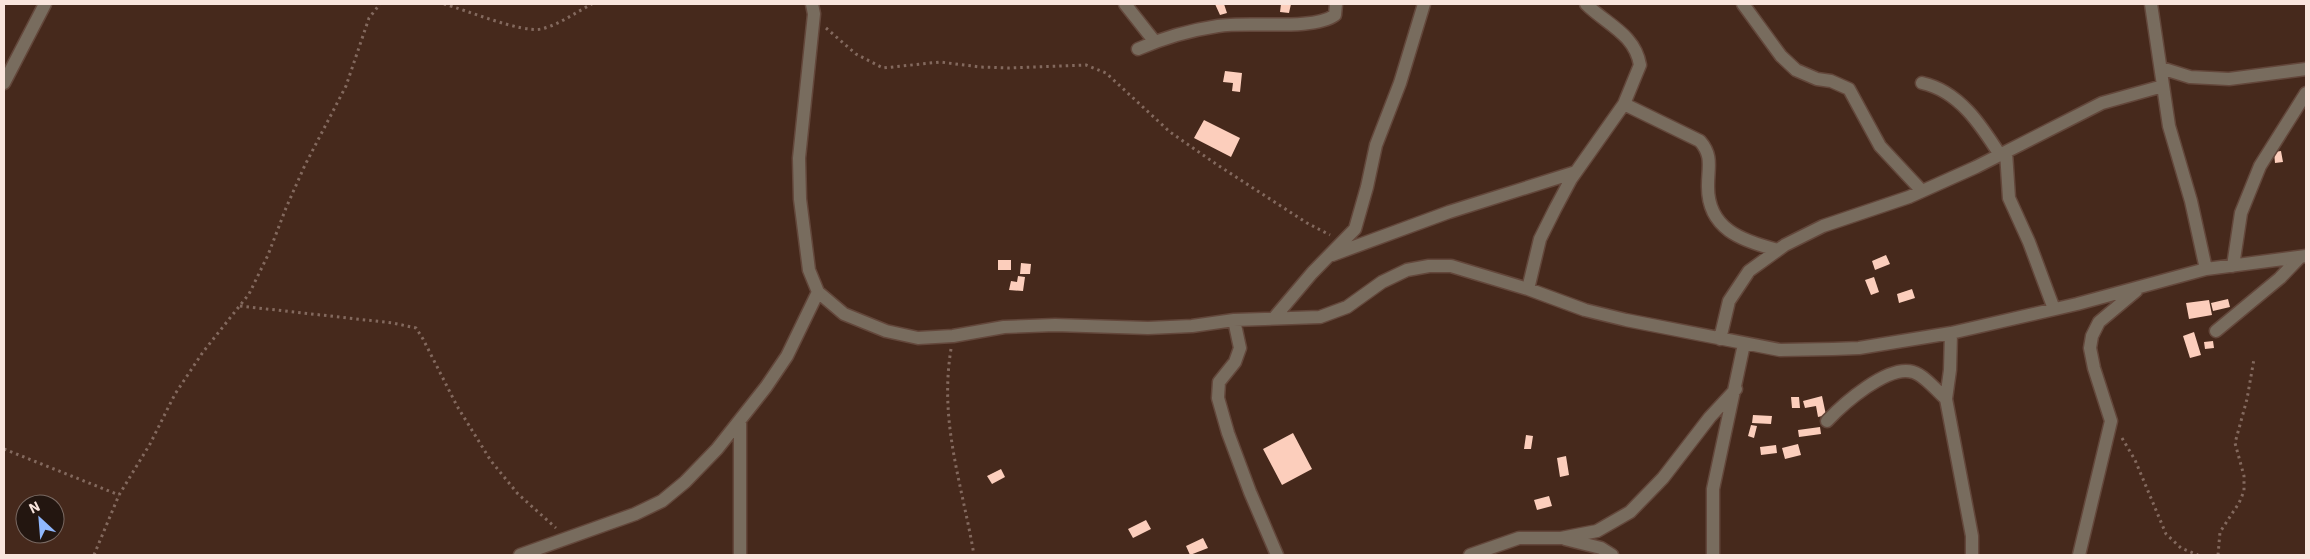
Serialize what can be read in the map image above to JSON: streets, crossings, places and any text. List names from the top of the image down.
{
  "north": "top left"
}
